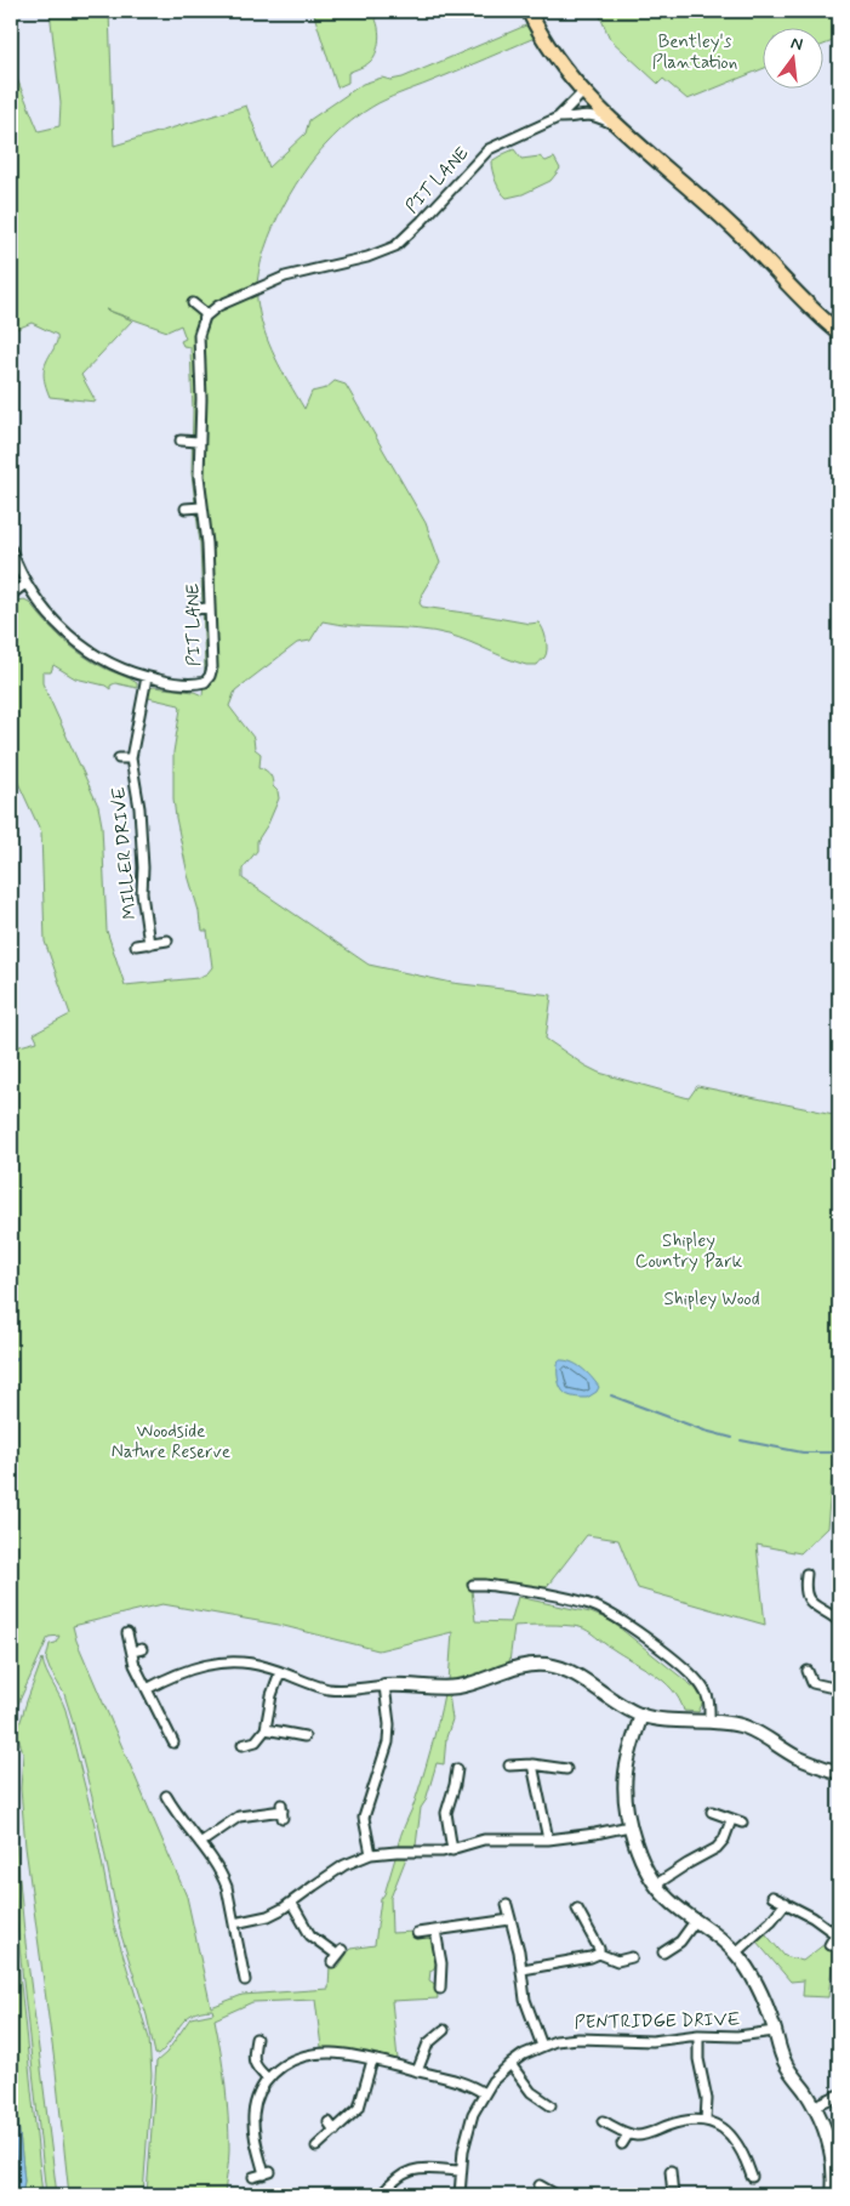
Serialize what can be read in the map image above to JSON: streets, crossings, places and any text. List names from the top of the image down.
{
  "streets": {
    "street": ["PIT LANE", "MILLER DRIVE", "PENTRIDGE DRIVE"]
  },
  "crossings": [
    ["PIT LANE", "MILLER DRIVE"]
  ],
  "parks": [
    "Bentley's Plantation",
    "Shipley Country Park",
    "Shipley Wood",
    "Woodside Nature Reserve"
  ],
  "north": "top"
}
